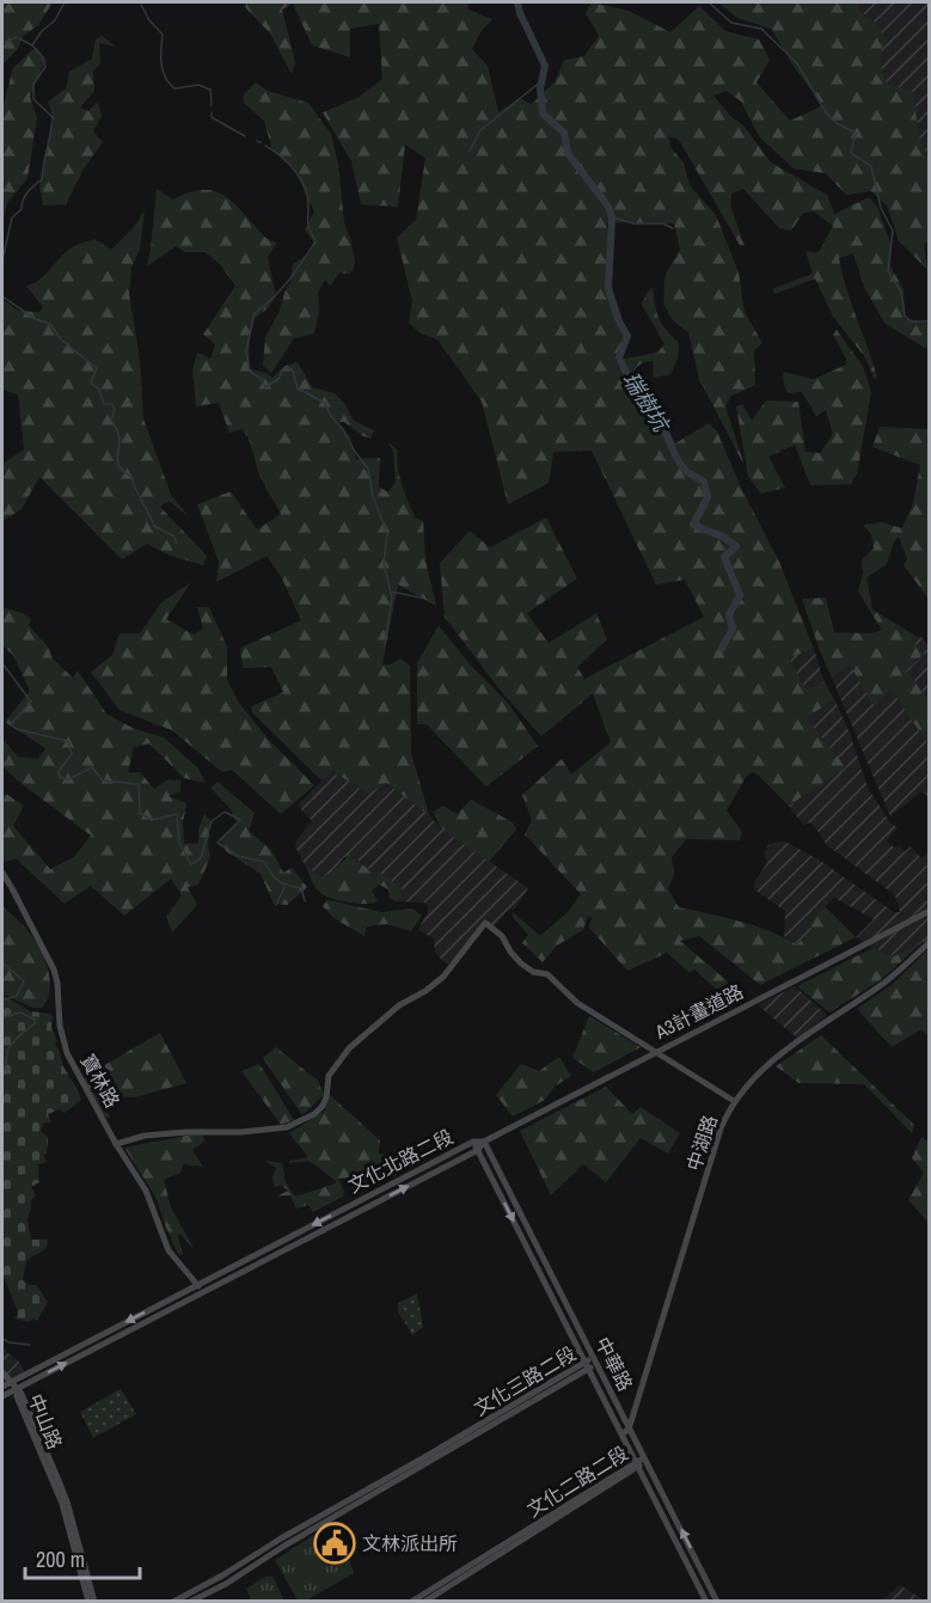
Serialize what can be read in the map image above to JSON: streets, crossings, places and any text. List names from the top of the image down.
{
  "streets": {
    "street": [
      "A3計畫道路",
      "寶林路",
      "中湖路",
      "文化北路二段",
      "中華路",
      "文化三路二段",
      "中山路",
      "文化二路二段"
    ]
  },
  "crossings": [
    ["A3計畫道路", "文化北路二段"],
    ["A3計畫道路", "中華路"],
    ["寶林路", "文化北路二段"],
    ["中湖路", "中華路"],
    ["文化北路二段", "中華路"],
    ["文化北路二段", "中山路"],
    ["中華路", "文化三路二段"],
    ["中華路", "文化二路二段"]
  ],
  "water": ["瑞樹坑"],
  "places": {
    "public building": ["文林派出所"]
  },
  "scale_bar": "200 m"
}
